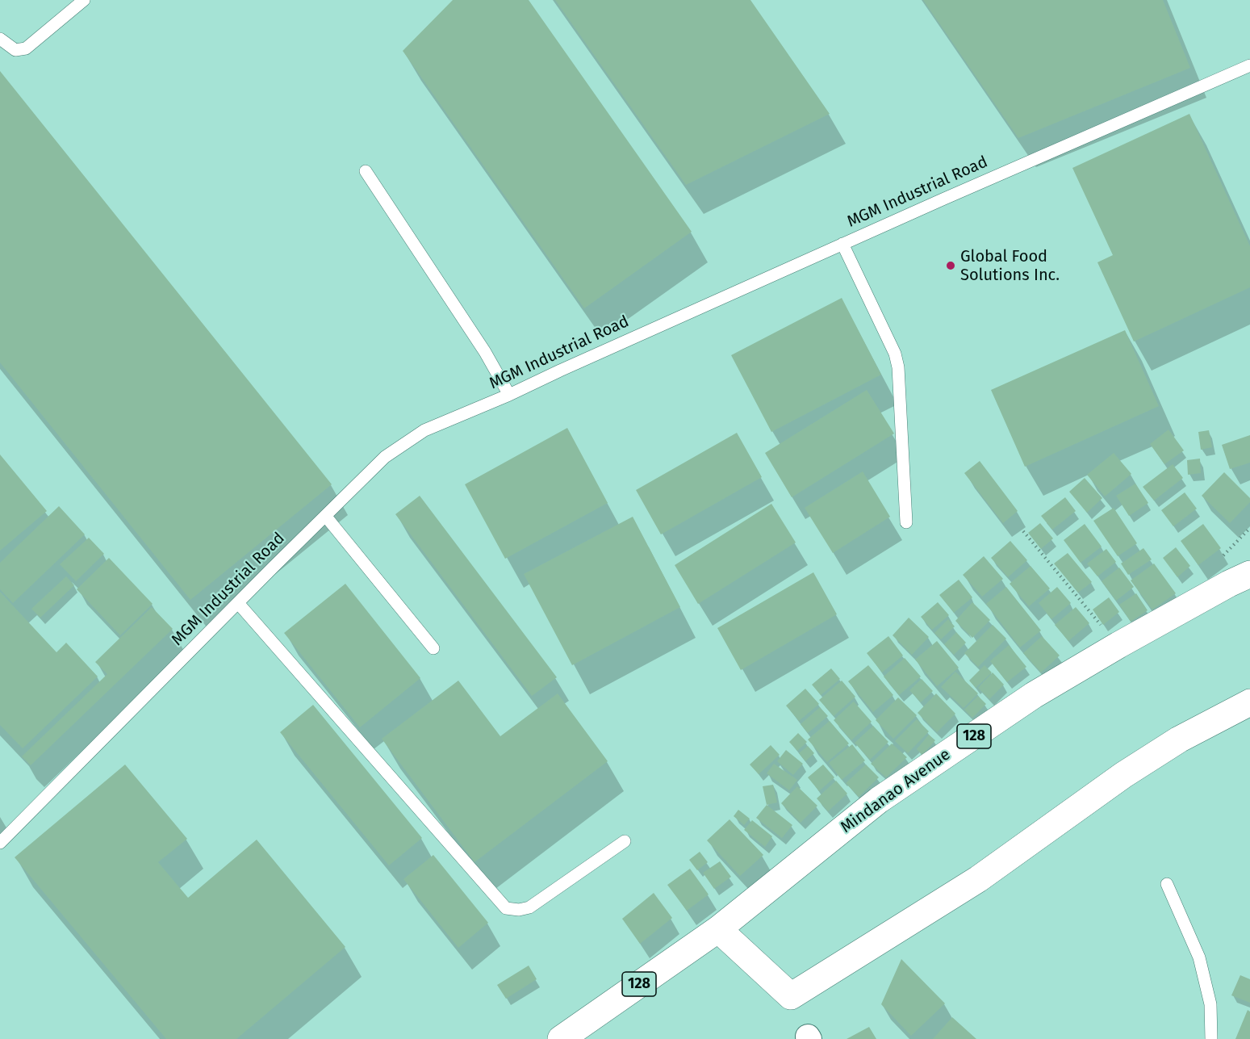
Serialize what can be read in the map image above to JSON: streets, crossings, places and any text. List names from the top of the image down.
{
  "streets": {
    "main road": ["128", "Mindanao Avenue"],
    "lane": ["MGM Industrial Road"]
  },
  "places": ["Global Food Solutions Inc."]
}
